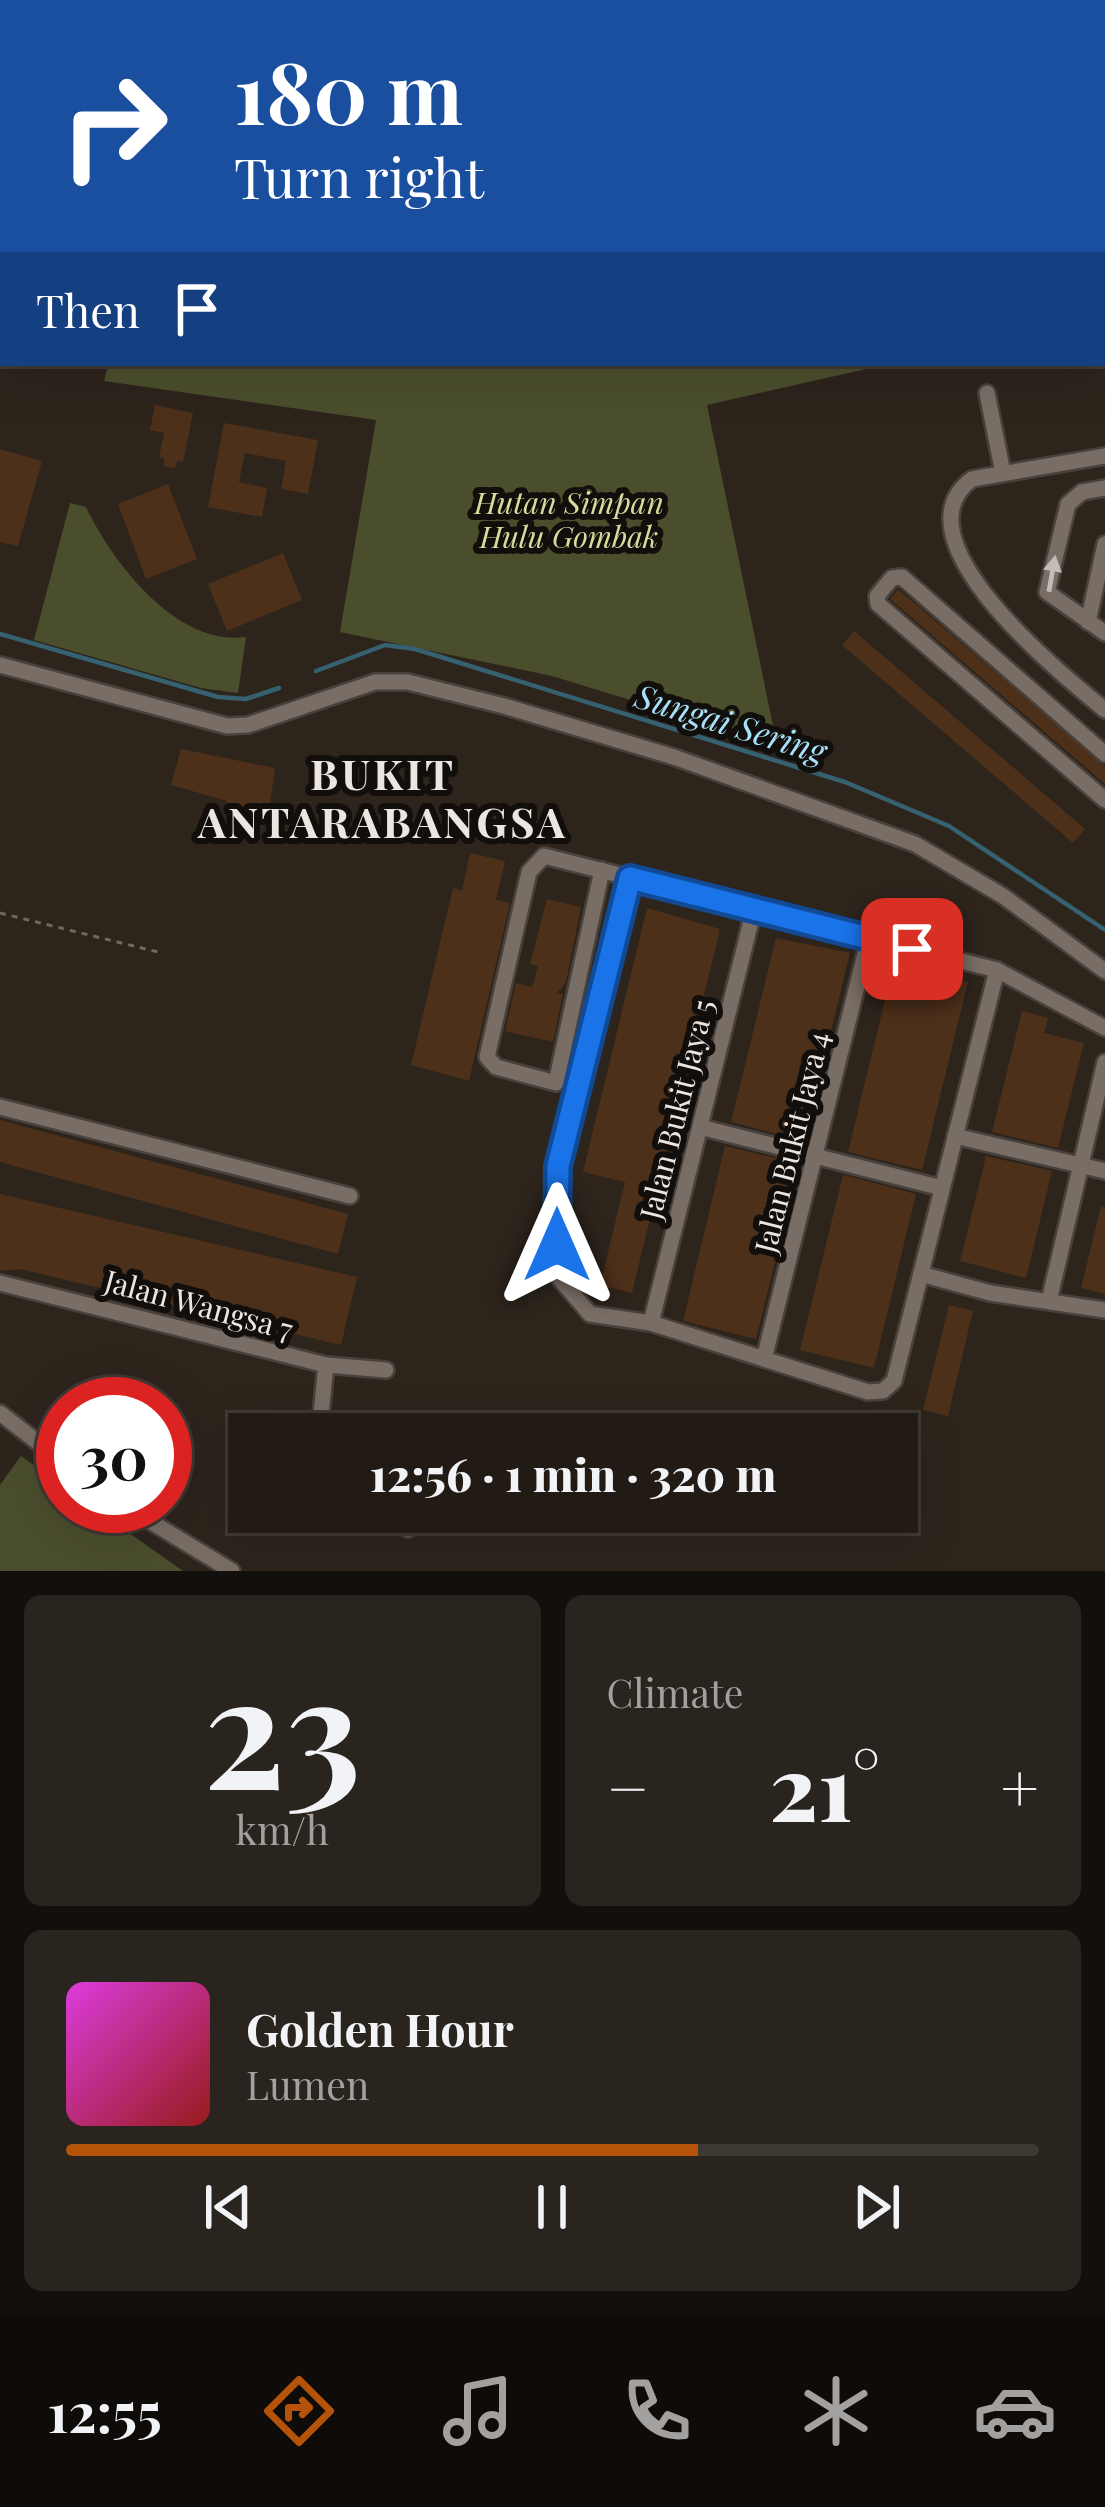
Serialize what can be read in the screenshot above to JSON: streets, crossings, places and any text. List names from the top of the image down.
{
  "streets": {
    "street": ["Jalan Bukit Jaya 5", "Jalan Bukit Jaya 4", "Jalan Wangsa 7"]
  },
  "districts": ["BUKIT ANTARABANGSA"],
  "water": ["Sungai Sering"],
  "parks": ["Hutan Simpan Hulu Gombak"],
  "page": {
    "turn": ["180 m", "Turn right"],
    "then": "Then",
    "limit": "30",
    "trip": "12:56 · 1 min · 320 m",
    "tile": [
      ["23", "km/h"],
      "Climate"
    ],
    "heat": ["−", "21°", "+"],
    "song": ["Golden Hour", "Lumen"],
    "tabs": "12:55"
  }
}
